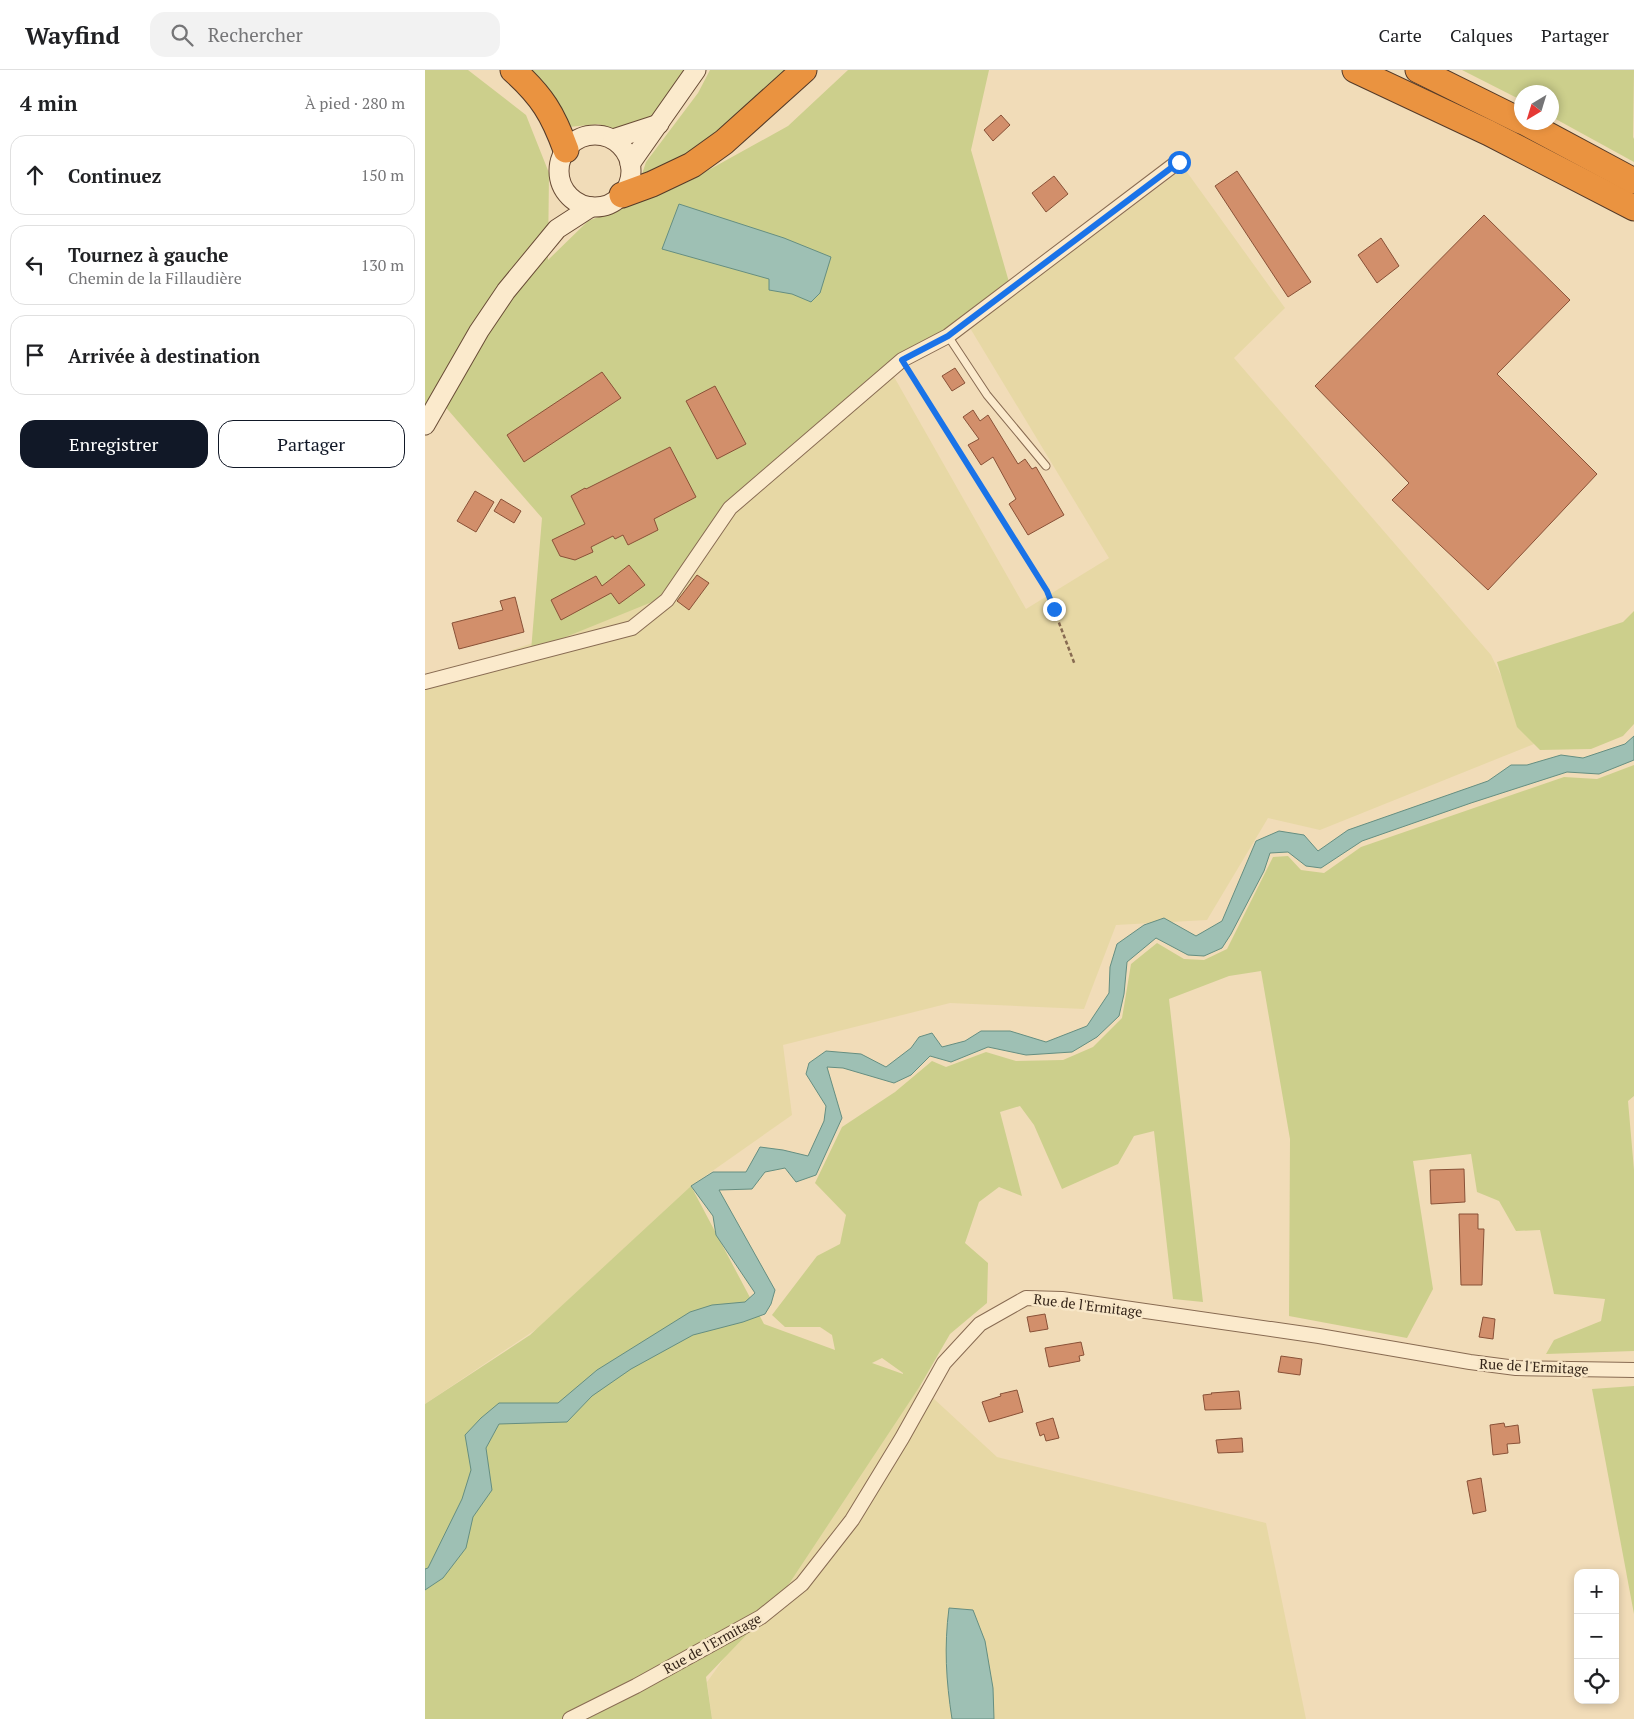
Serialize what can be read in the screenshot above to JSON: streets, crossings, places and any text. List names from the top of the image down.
{
  "streets": {
    "street": ["Rue de l'Ermitage"]
  },
  "north": "bottom left",
  "page": {
    "header": "Wayfind",
    "search": "Rechercher",
    "nav": ["Carte", "Calques", "Partager"],
    "heading": ["4 min", "À pied · 280 m"],
    "list": [
      ["Continuez", "150 m"],
      ["Tournez à gauche", "Chemin de la Fillaudière", "130 m"],
      "Arrivée à destination"
    ],
    "buttons": ["Enregistrer", "Partager"],
    "map_buttons": ["+", "−"]
  }
}
